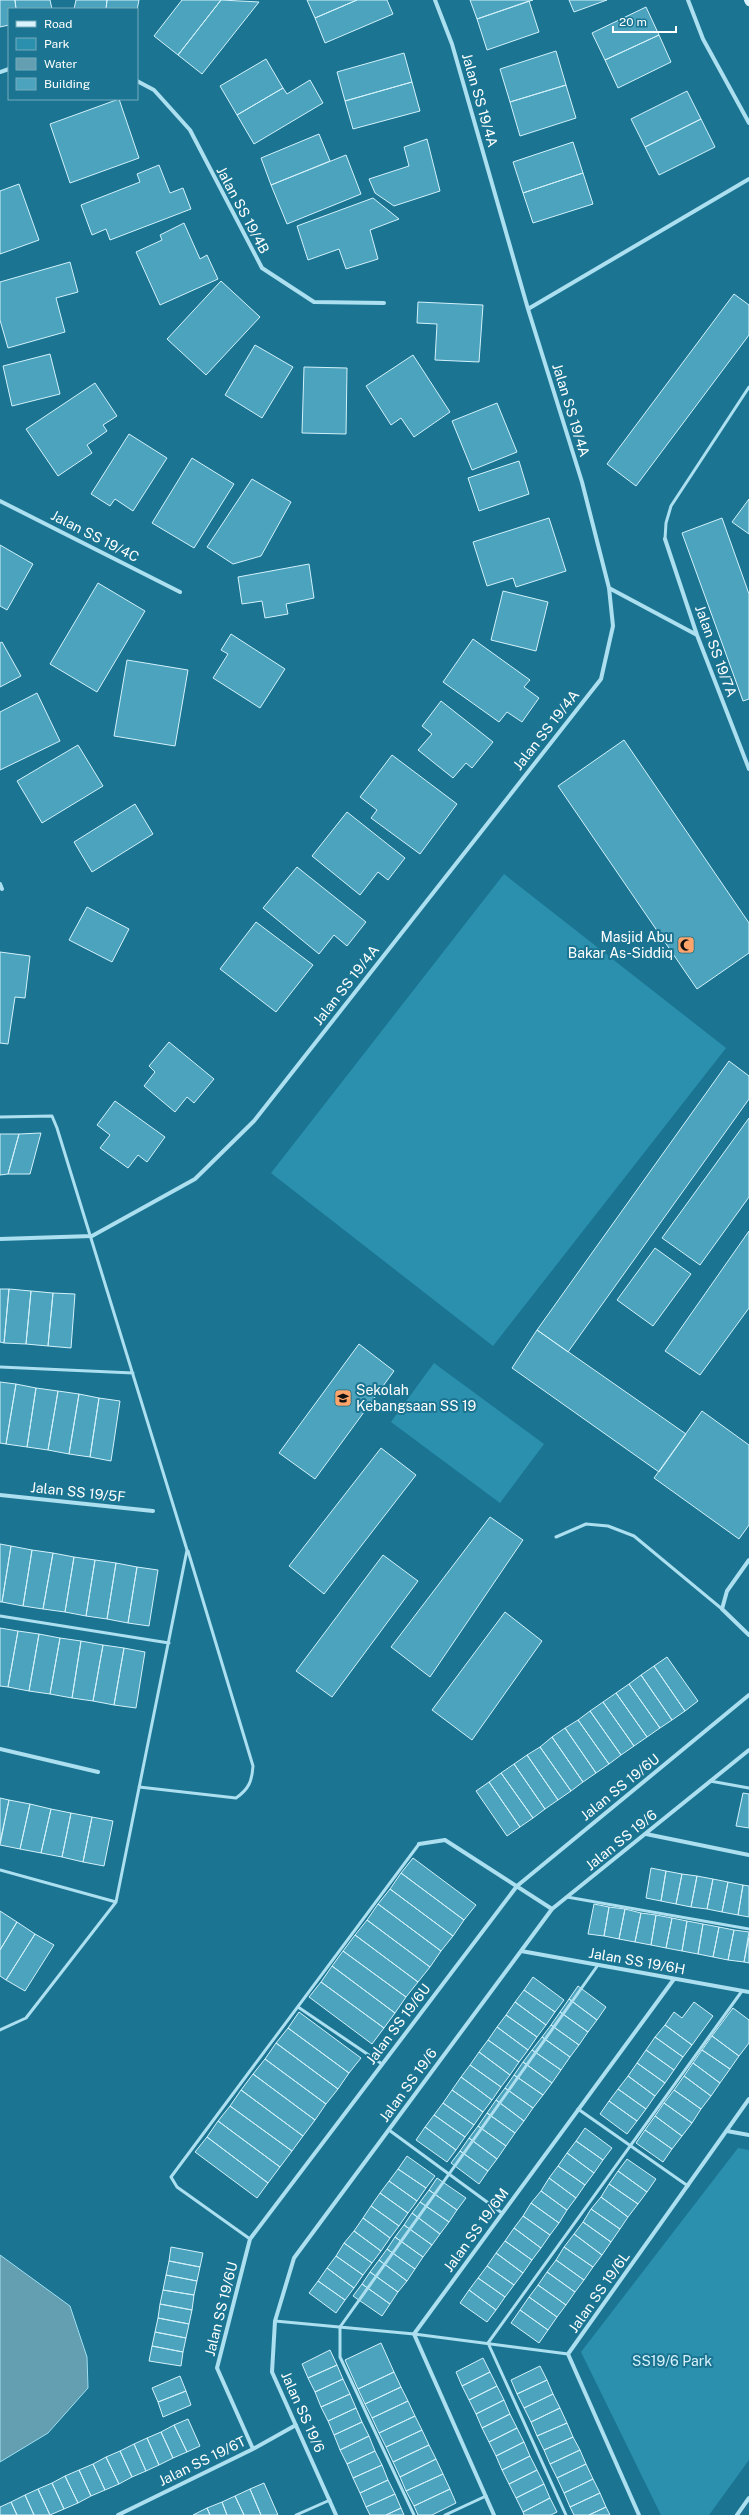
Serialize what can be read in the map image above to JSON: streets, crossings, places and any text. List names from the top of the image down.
{
  "streets": {
    "street": [
      "Jalan SS 19/4A",
      "Jalan SS 19/4B",
      "Jalan SS 19/4C",
      "Jalan SS 19/7A",
      "Jalan SS 19/5F",
      "Jalan SS 19/6U",
      "Jalan SS 19/6",
      "Jalan SS 19/6H",
      "Jalan SS 19/6M",
      "Jalan SS 19/6L",
      "Jalan SS 19/6T"
    ]
  },
  "crossings": [
    ["Jalan SS 19/6U", "Jalan SS 19/6T"],
    ["Jalan SS 19/6", "Jalan SS 19/6H"],
    ["Jalan SS 19/6", "Jalan SS 19/6T"],
    ["Jalan SS 19/6H", "Jalan SS 19/6M"]
  ],
  "parks": ["SS19/6 Park"],
  "places": {
    "mosque": ["Masjid Abu Bakar As-Siddiq"],
    "school or university": ["Sekolah Kebangsaan SS 19"]
  },
  "legend": [
    "Road",
    "Park",
    "Water",
    "Building"
  ],
  "scale_bar": "20 m"
}
